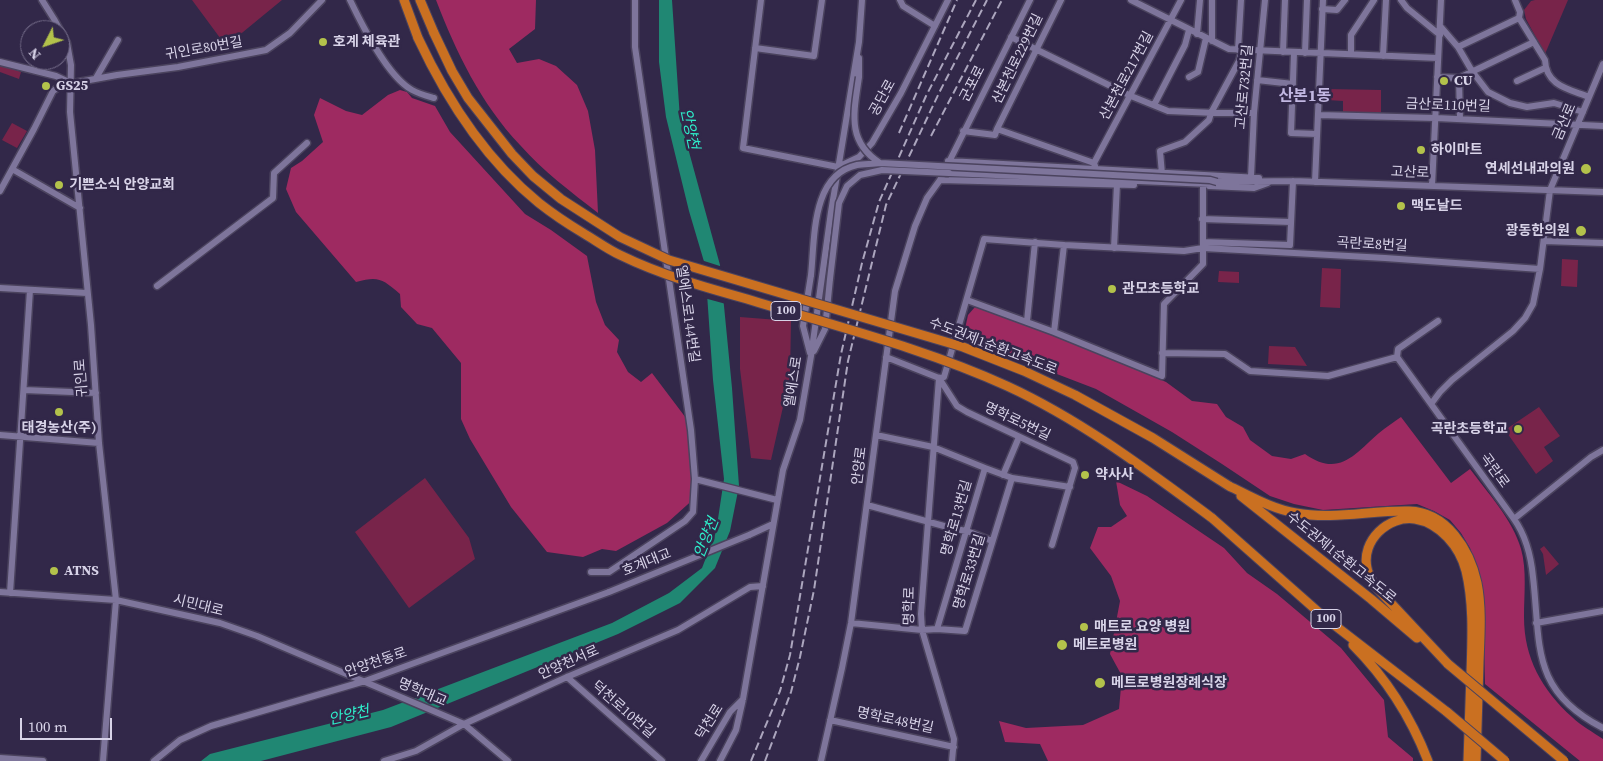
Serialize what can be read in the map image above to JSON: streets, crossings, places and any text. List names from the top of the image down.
{
  "streets": {
    "highway": ["100", "수도권제1순환고속도로"],
    "street": [
      "귀인로80번길",
      "산본천로229번길",
      "산본천로217번길",
      "군포로",
      "고산로732번길",
      "공단로",
      "금산로110번길",
      "금산로",
      "고산로",
      "곡란로8번길",
      "엘에스로144번길",
      "귀인로",
      "엘에스로",
      "명학로5번길",
      "안양로",
      "곡란로",
      "명학로13번길",
      "호계대교",
      "명학로33번길",
      "시민대로",
      "명학로",
      "안양천동로",
      "안양천서로",
      "명학대교",
      "덕천로10번길",
      "명학로48번길",
      "덕천로"
    ]
  },
  "crossings": [
    ["귀인로80번길", "귀인로"],
    ["군포로", "안양로"],
    ["공단로", "엘에스로"],
    ["금산로110번길", "금산로"],
    ["금산로", "고산로"],
    ["귀인로", "시민대로"],
    ["엘에스로", "호계대교"],
    ["엘에스로", "안양천서로"],
    ["엘에스로", "덕천로"],
    ["명학로5번길", "명학로"],
    ["안양로", "명학로33번길"],
    ["안양로", "명학로48번길"],
    ["명학로13번길", "명학로33번길"],
    ["명학로13번길", "명학로"],
    ["호계대교", "안양천동로"],
    ["명학로33번길", "명학로"],
    ["시민대로", "안양천동로"],
    ["시민대로", "명학대교"],
    ["명학로", "명학로48번길"],
    ["안양천서로", "명학대교"],
    ["안양천서로", "덕천로10번길"]
  ],
  "districts": ["산본1동"],
  "water": ["안양천"],
  "places": [
    "호계 체육관",
    "CU",
    "GS25",
    "하이마트",
    "연세선내과의원",
    "기쁜소식 안양교회",
    "맥도날드",
    "광동한의원",
    "관모초등학교",
    "태경농산(주)",
    "곡란초등학교",
    "약사사",
    "ATNS",
    "매트로 요양 병원",
    "메트로병원",
    "메트로병원장례식장"
  ],
  "scale_bar": "100 m",
  "north": "bottom left"
}
